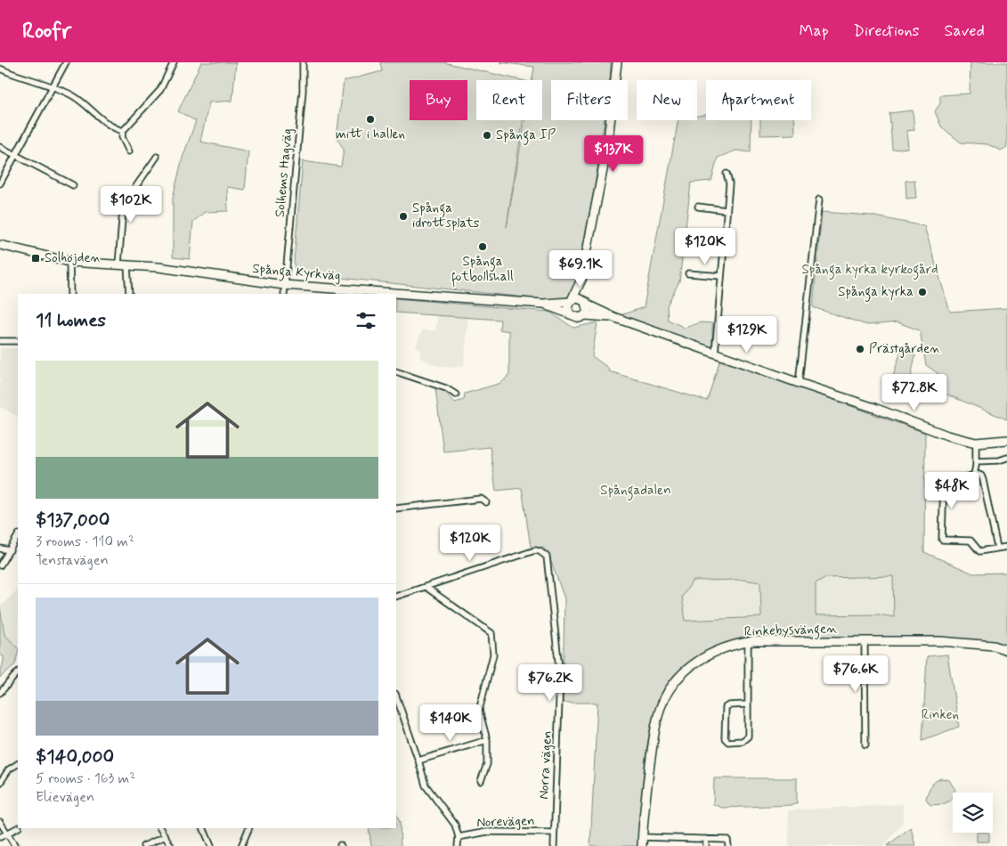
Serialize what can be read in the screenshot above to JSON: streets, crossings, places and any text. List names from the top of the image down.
{
  "streets": {
    "street": [
      "Solhems Hagväg",
      "Spånga Kyrkväg",
      "Rinkebysvängen",
      "Norra vägen",
      "Norevägen"
    ]
  },
  "crossings": [
    ["Solhems Hagväg", "Spånga Kyrkväg"],
    ["Norra vägen", "Norevägen"]
  ],
  "parks": ["Spånga kyrka kyrkogård", "Spångadalen", "Rinken"],
  "places": {
    "other": [
      "mitt i hallen",
      "Spånga IP",
      "Spånga idrottsplats",
      "Spånga fotbollshall",
      "Spånga kyrka",
      "Prästgården"
    ],
    "transit": ["Solhöjden"]
  },
  "page": {
    "header": "Roofr",
    "nav": ["Map", "Directions", "Saved"],
    "chip": [
      "Buy",
      "Rent",
      "Filters",
      "New",
      "Apartment"
    ],
    "price": [
      "$137K",
      "$102K",
      "$120K",
      "$69.1K",
      "$129K",
      "$72.8K",
      "$48K",
      "$120K",
      "$76.6K",
      "$76.2K",
      "$140K"
    ],
    "heading": "11 homes",
    "list": [
      {
        "name": "$137,000",
        "note": "3 rooms · 110 m² · Tenstavägen"
      },
      {
        "name": "$140,000",
        "note": "5 rooms · 163 m² · Elievägen"
      }
    ]
  }
}
